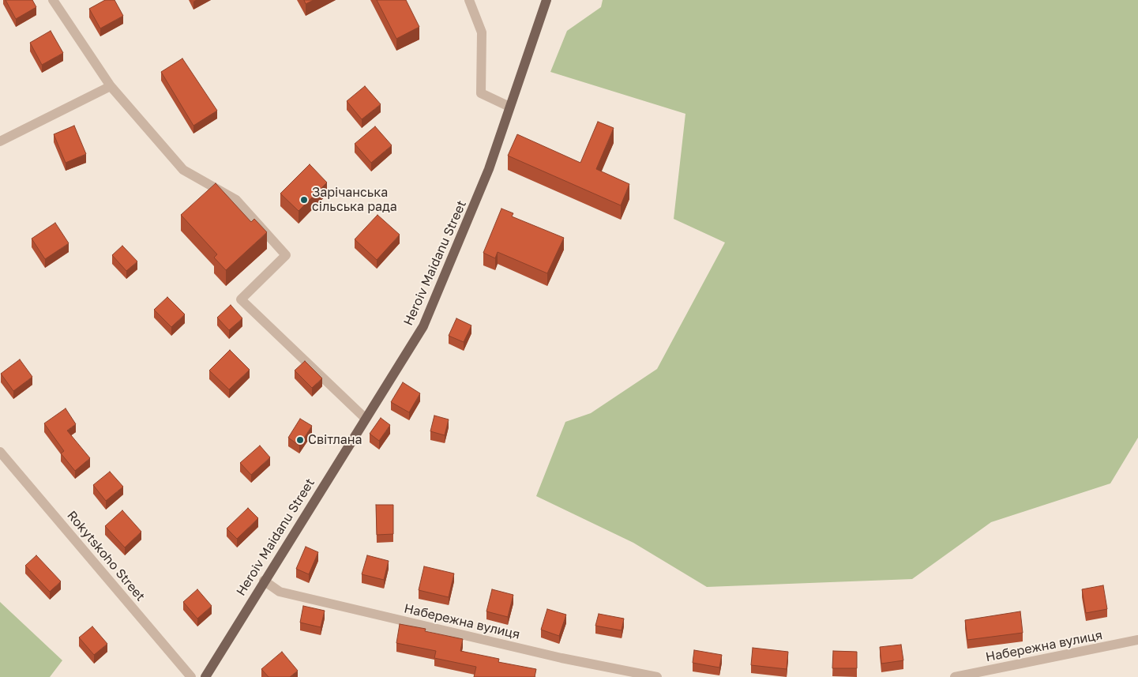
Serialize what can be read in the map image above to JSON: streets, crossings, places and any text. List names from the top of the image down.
{
  "streets": {
    "main road": ["Heroiv Maidanu Street"],
    "street": ["Rokytskoho Street", "Набережна вулиця"]
  },
  "crossings": [
    ["Heroiv Maidanu Street", "Набережна вулиця"]
  ],
  "places": ["Зарічанська сільська рада", "Світлана"]
}
